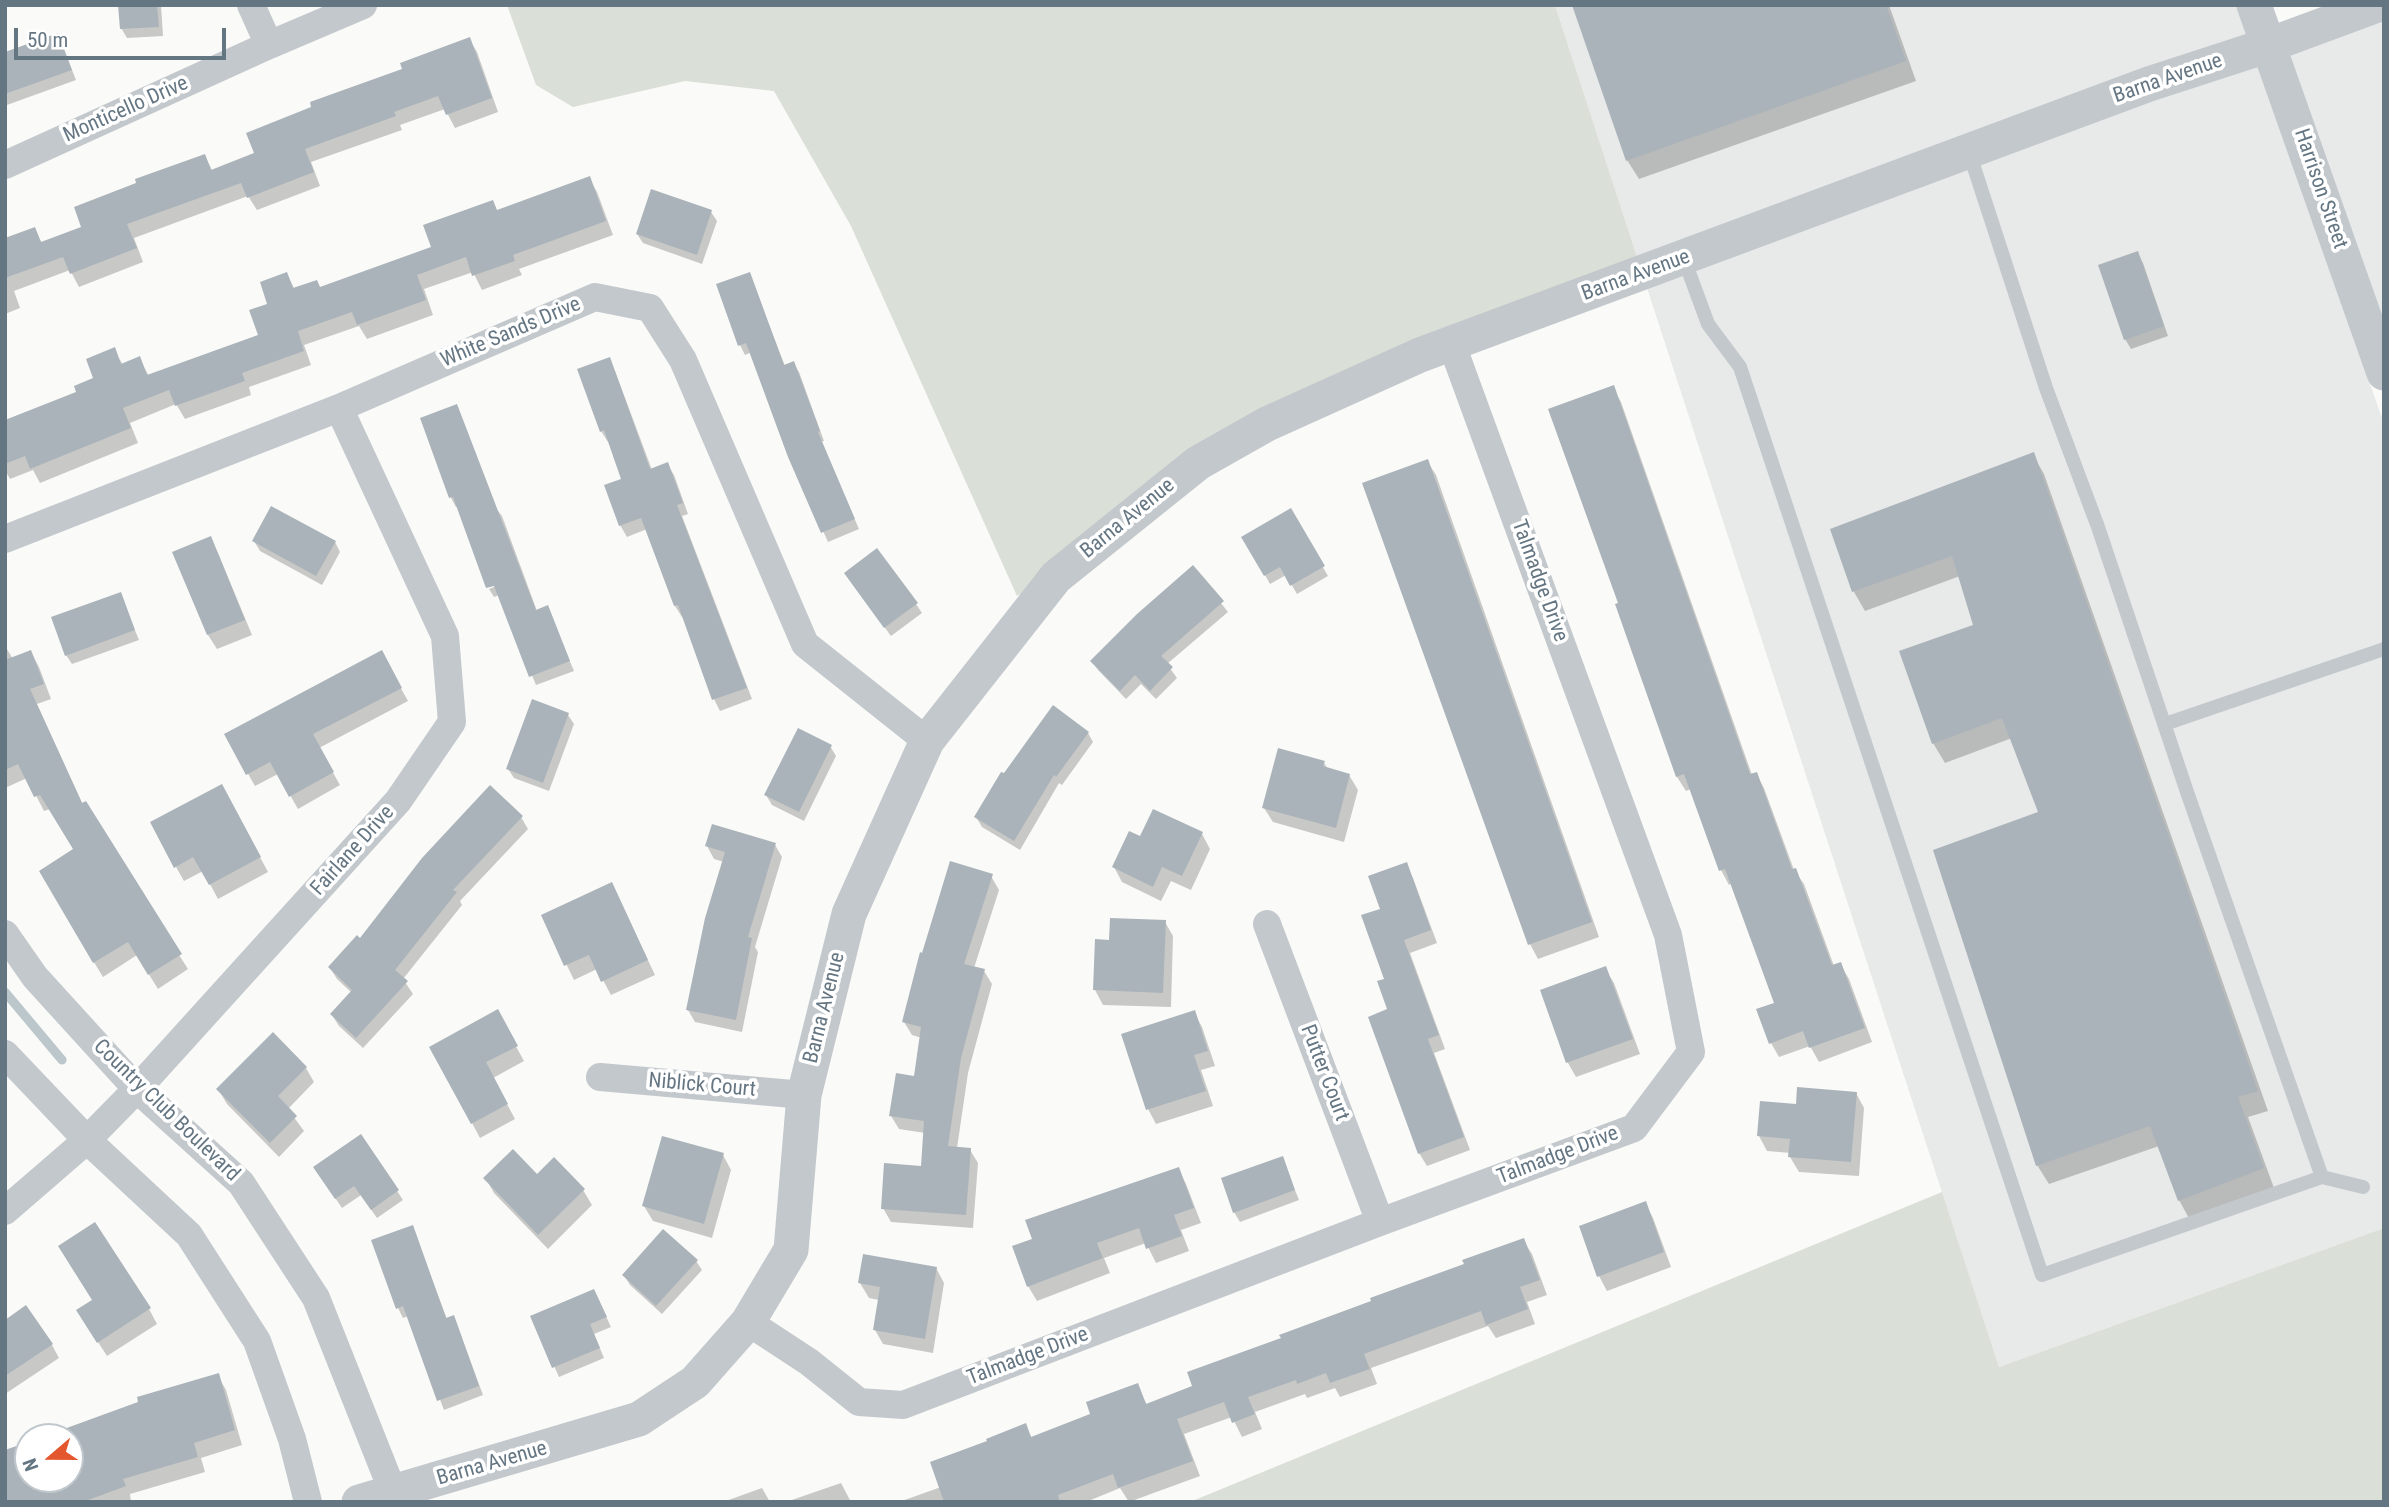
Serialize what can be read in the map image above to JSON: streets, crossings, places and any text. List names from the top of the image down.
{
  "streets": {
    "street": [
      "Barna Avenue",
      "Monticello Drive",
      "Harrison Street",
      "White Sands Drive",
      "Talmadge Drive",
      "Fairlane Drive",
      "Putter Court",
      "Niblick Court",
      "Country Club Boulevard"
    ]
  },
  "crossings": [
    ["Barna Avenue", "Harrison Street"],
    ["Barna Avenue", "White Sands Drive"],
    ["Barna Avenue", "Talmadge Drive"],
    ["Barna Avenue", "Niblick Court"],
    ["Barna Avenue", "Country Club Boulevard"],
    ["White Sands Drive", "Fairlane Drive"],
    ["Talmadge Drive", "Putter Court"],
    ["Fairlane Drive", "Country Club Boulevard"]
  ],
  "scale_bar": "50 m",
  "north": "left"
}
